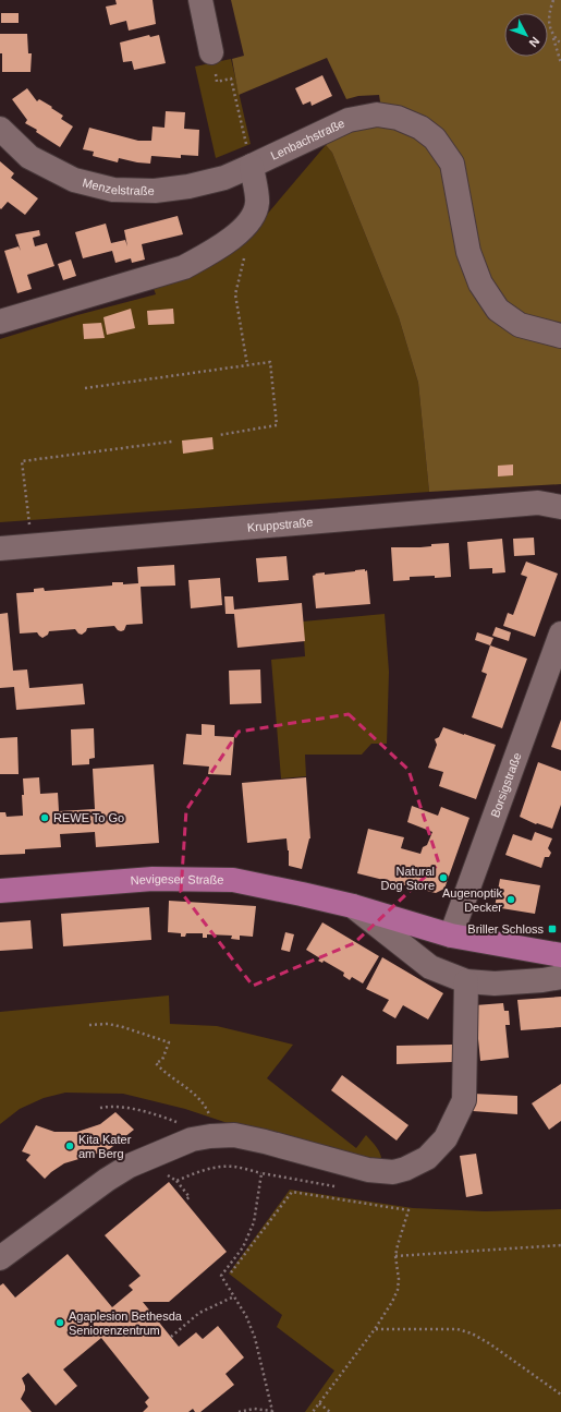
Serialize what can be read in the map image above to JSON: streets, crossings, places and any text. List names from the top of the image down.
{
  "streets": {
    "main road": ["Nevigeser Straße"],
    "street": [
      "Lenbachstraße",
      "Menzelstraße",
      "Kruppstraße",
      "Borsigstraße"
    ]
  },
  "crossings": [
    ["Lenbachstraße", "Menzelstraße"],
    ["Borsigstraße", "Nevigeser Straße"]
  ],
  "places": {
    "other": [
      "REWE To Go",
      "Natural Dog Store",
      "Augenoptik Decker",
      "Kita Kater am Berg",
      "Agaplesion Bethesda Seniorenzentrum"
    ],
    "transit": ["Briller Schloss"]
  },
  "north": "bottom right"
}
